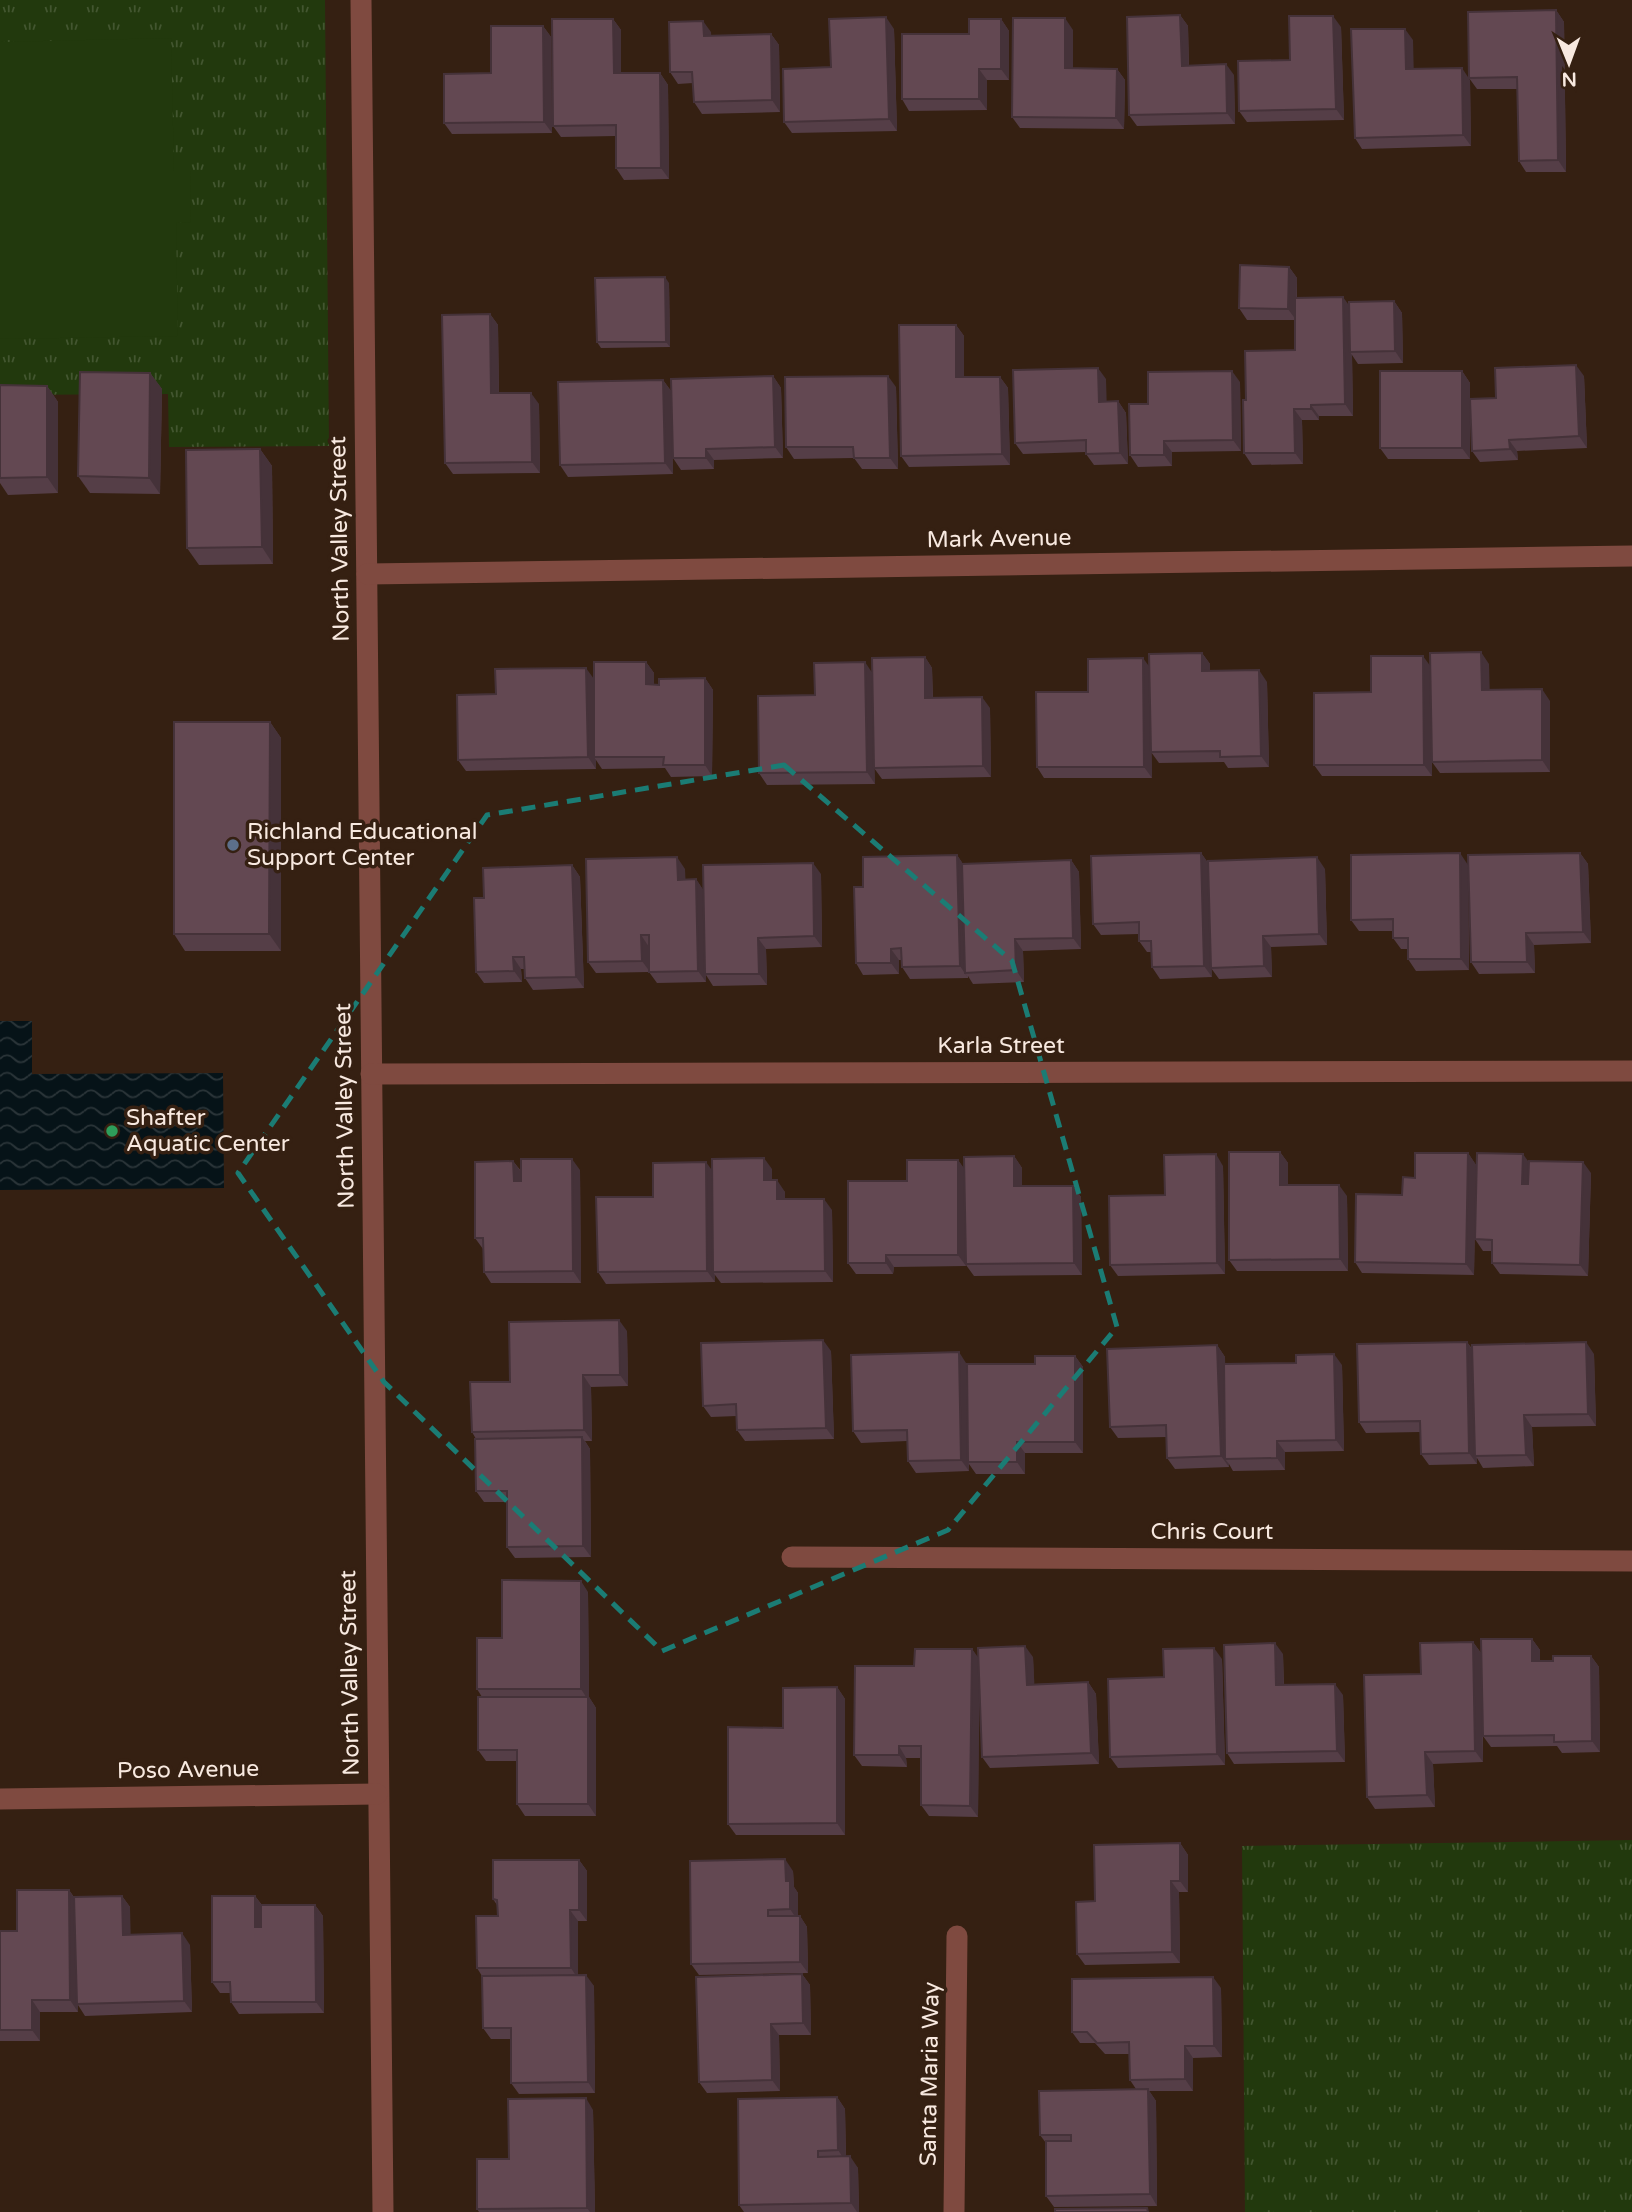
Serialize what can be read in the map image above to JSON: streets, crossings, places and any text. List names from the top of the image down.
{
  "streets": {
    "street": [
      "North Valley Street",
      "Mark Avenue",
      "Karla Street",
      "Chris Court",
      "Poso Avenue",
      "Santa Maria Way"
    ]
  },
  "crossings": [
    ["North Valley Street", "Mark Avenue"],
    ["North Valley Street", "Karla Street"],
    ["North Valley Street", "Poso Avenue"]
  ],
  "places": ["Richland Educational Support Center", "Shafter Aquatic Center"],
  "north": "bottom"
}
